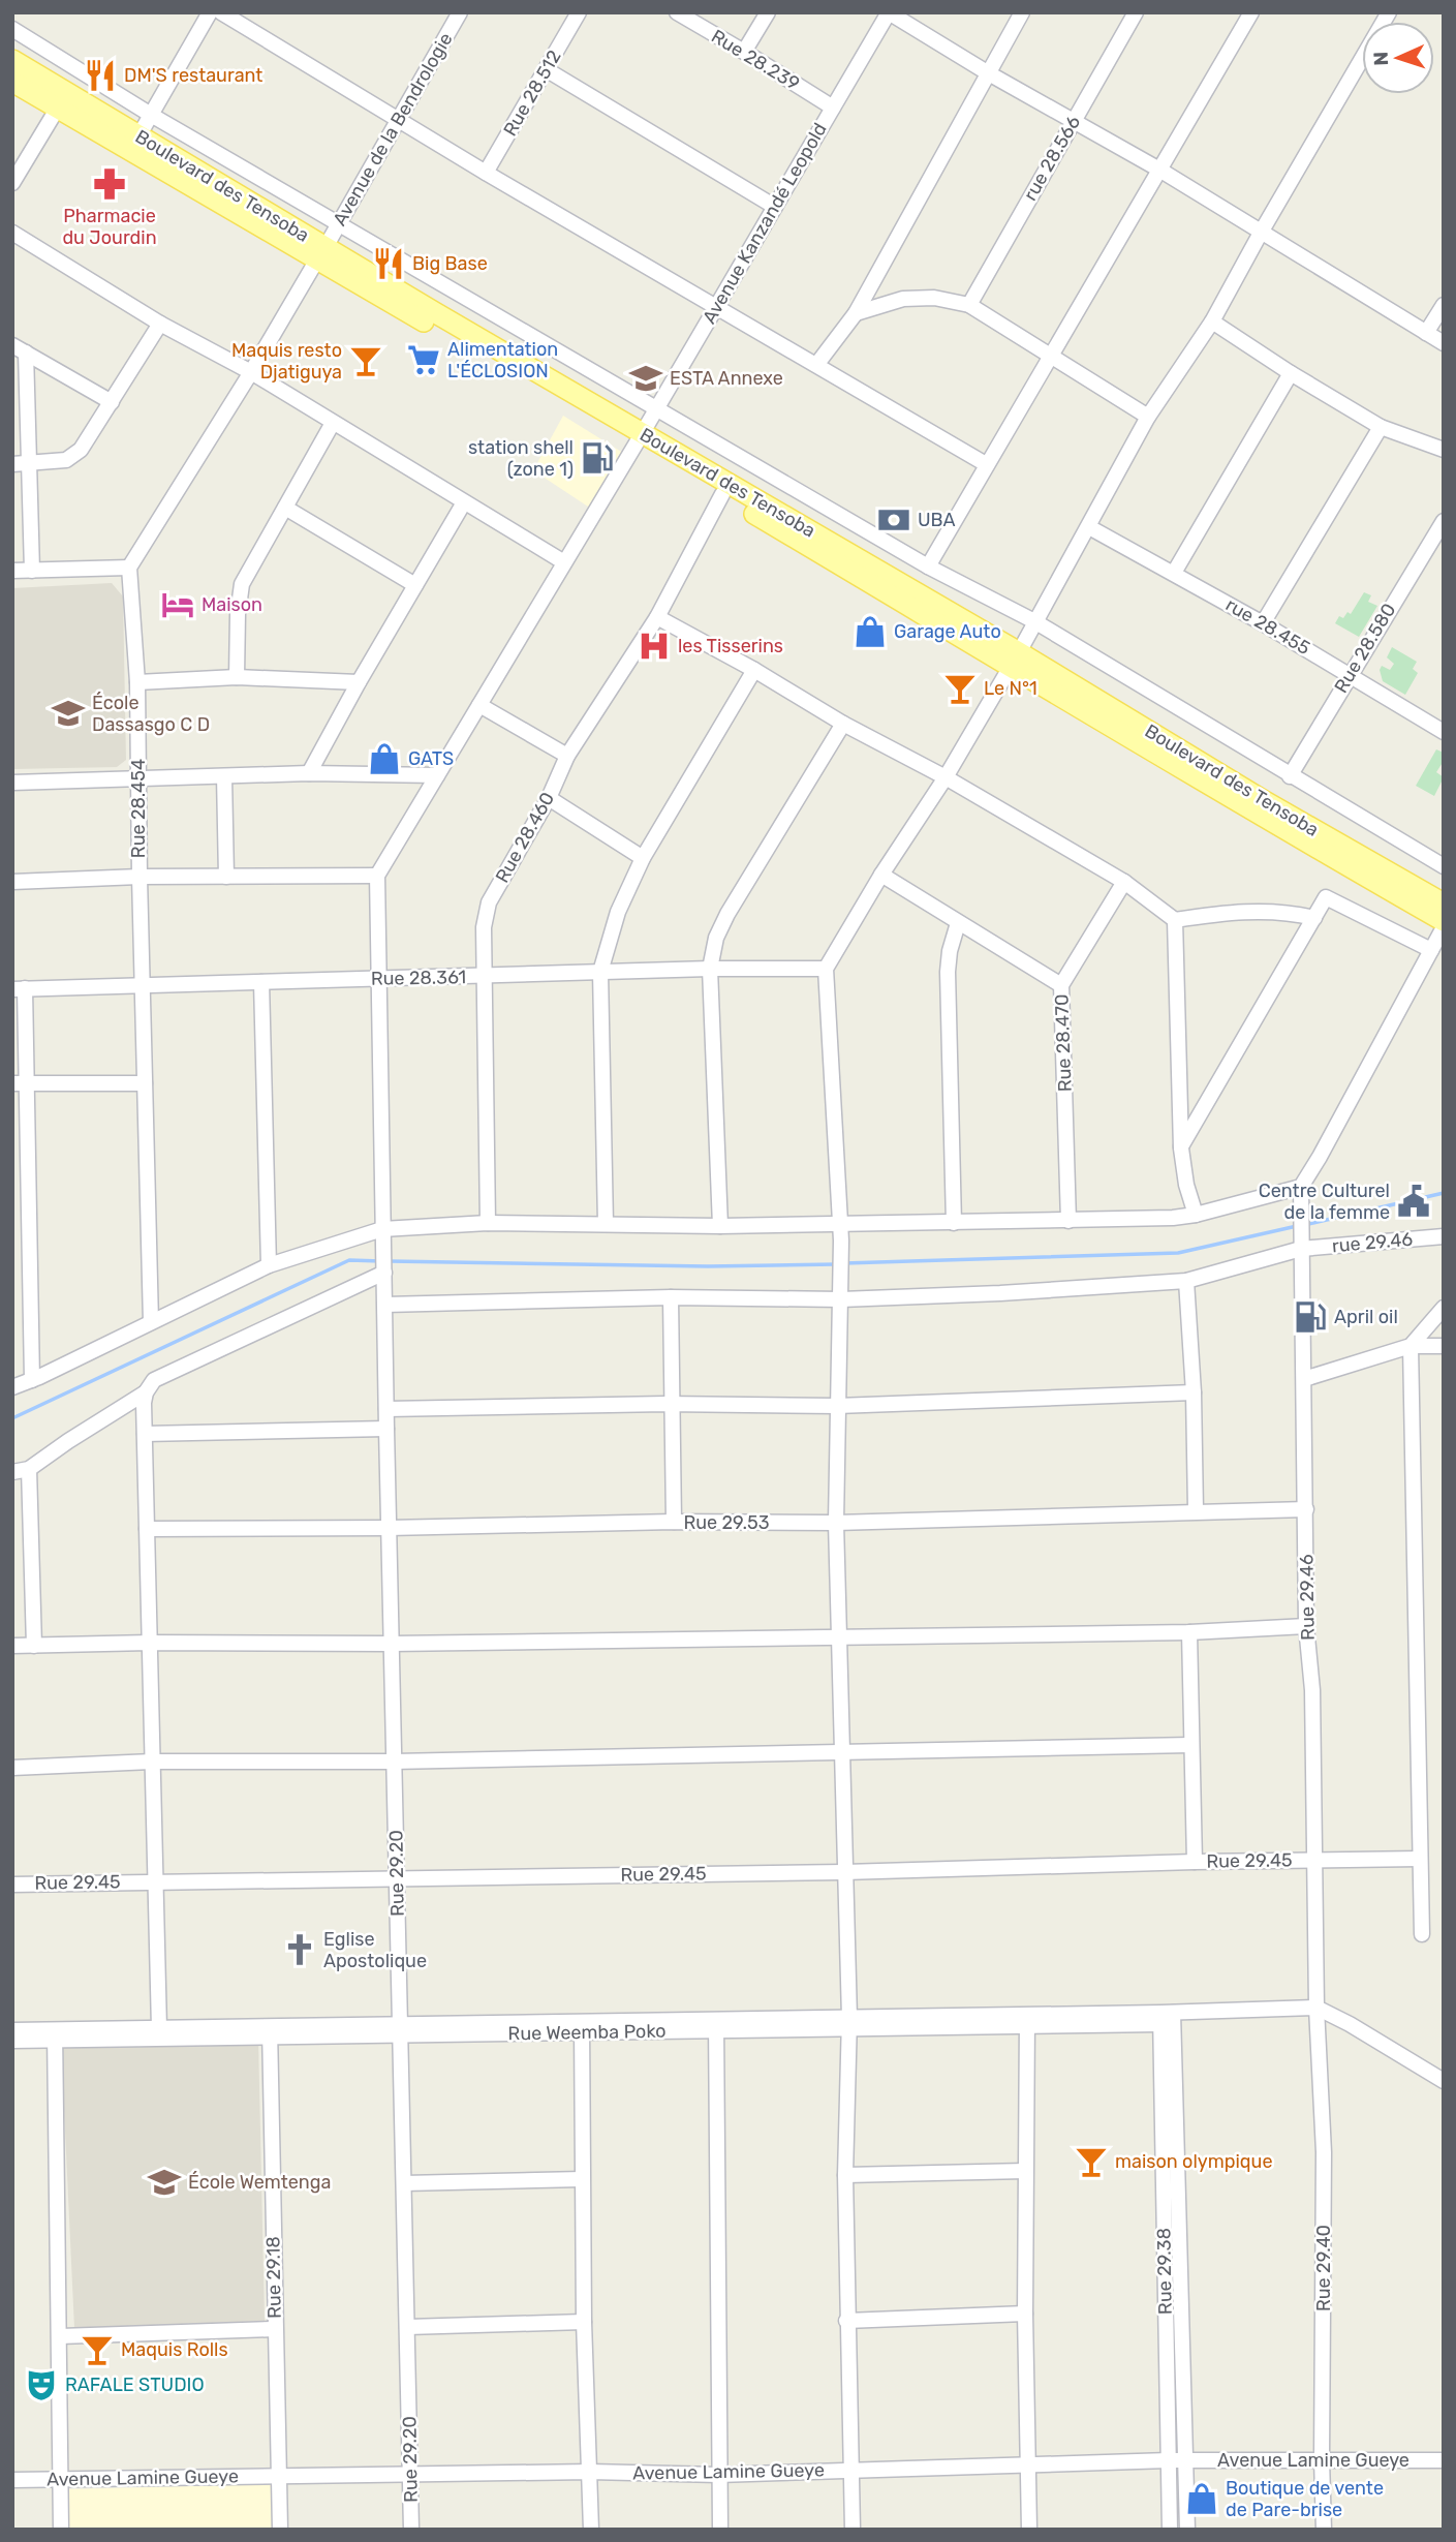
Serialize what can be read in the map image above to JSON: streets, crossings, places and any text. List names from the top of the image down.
{
  "streets": {
    "main road": ["Boulevard des Tensoba"],
    "street": [
      "Rue 28.239",
      "Rue 28.512",
      "Avenue de la Bendrologie",
      "rue 28.566",
      "Avenue Kanzandé Leopold",
      "rue 28.455",
      "Rue 28.580",
      "Rue 28.454",
      "Rue 28.460",
      "Rue 28.361",
      "Rue 28.470",
      "rue 29.46",
      "Rue 29.53",
      "Rue 29.46",
      "Rue 29.45",
      "Rue 29.20",
      "Rue Weemba Poko",
      "Rue 29.40",
      "Rue 29.38",
      "Rue 29.18",
      "Avenue Lamine Gueye"
    ]
  },
  "crossings": [
    ["Rue 28.239", "Avenue Kanzandé Leopold"],
    ["Avenue de la Bendrologie", "Boulevard des Tensoba"],
    ["Boulevard des Tensoba", "Avenue Kanzandé Leopold"],
    ["Boulevard des Tensoba", "Rue 28.460"],
    ["rue 28.455", "Rue 28.580"],
    ["Rue 28.454", "Rue 28.361"],
    ["Rue 28.460", "Rue 28.361"],
    ["rue 29.46", "Rue 29.46"],
    ["rue 29.46", "Rue 29.20"],
    ["Rue 29.53", "Rue 29.46"],
    ["Rue 29.53", "Rue 29.20"],
    ["Rue 29.46", "Rue 29.45"],
    ["Rue 29.46", "Rue Weemba Poko"],
    ["Rue 29.46", "Rue 29.40"],
    ["Rue 29.45", "Rue 29.20"],
    ["Rue 29.20", "Rue Weemba Poko"],
    ["Rue 29.20", "Avenue Lamine Gueye"],
    ["Rue Weemba Poko", "Rue 29.40"],
    ["Rue Weemba Poko", "Rue 29.38"],
    ["Rue Weemba Poko", "Rue 29.18"],
    ["Rue 29.40", "Avenue Lamine Gueye"],
    ["Rue 29.38", "Avenue Lamine Gueye"],
    ["Rue 29.18", "Avenue Lamine Gueye"]
  ],
  "places": {
    "restaurant": ["DM'S restaurant", "Big Base"],
    "pharmacy": ["Pharmacie du Jourdin"],
    "supermarket": ["Alimentation L'ÉCLOSION"],
    "bar": [
      "Maquis resto Djatiguya",
      "Le N°1",
      "maison olympique",
      "Maquis Rolls"
    ],
    "school or university": ["ESTA Annexe", "École Dassasgo C D", "École Wemtenga"],
    "fuel station": ["station shell (zone 1)", "April oil"],
    "bank": ["UBA"],
    "hotel": ["Maison"],
    "shop": ["Garage Auto", "GATS", "Boutique de vente de Pare-brise"],
    "hospital": ["les Tisserins"],
    "public building": ["Centre Culturel de la femme"],
    "church": ["Eglise Apostolique"],
    "theatre": ["RAFALE STUDIO"]
  },
  "north": "left"
}
